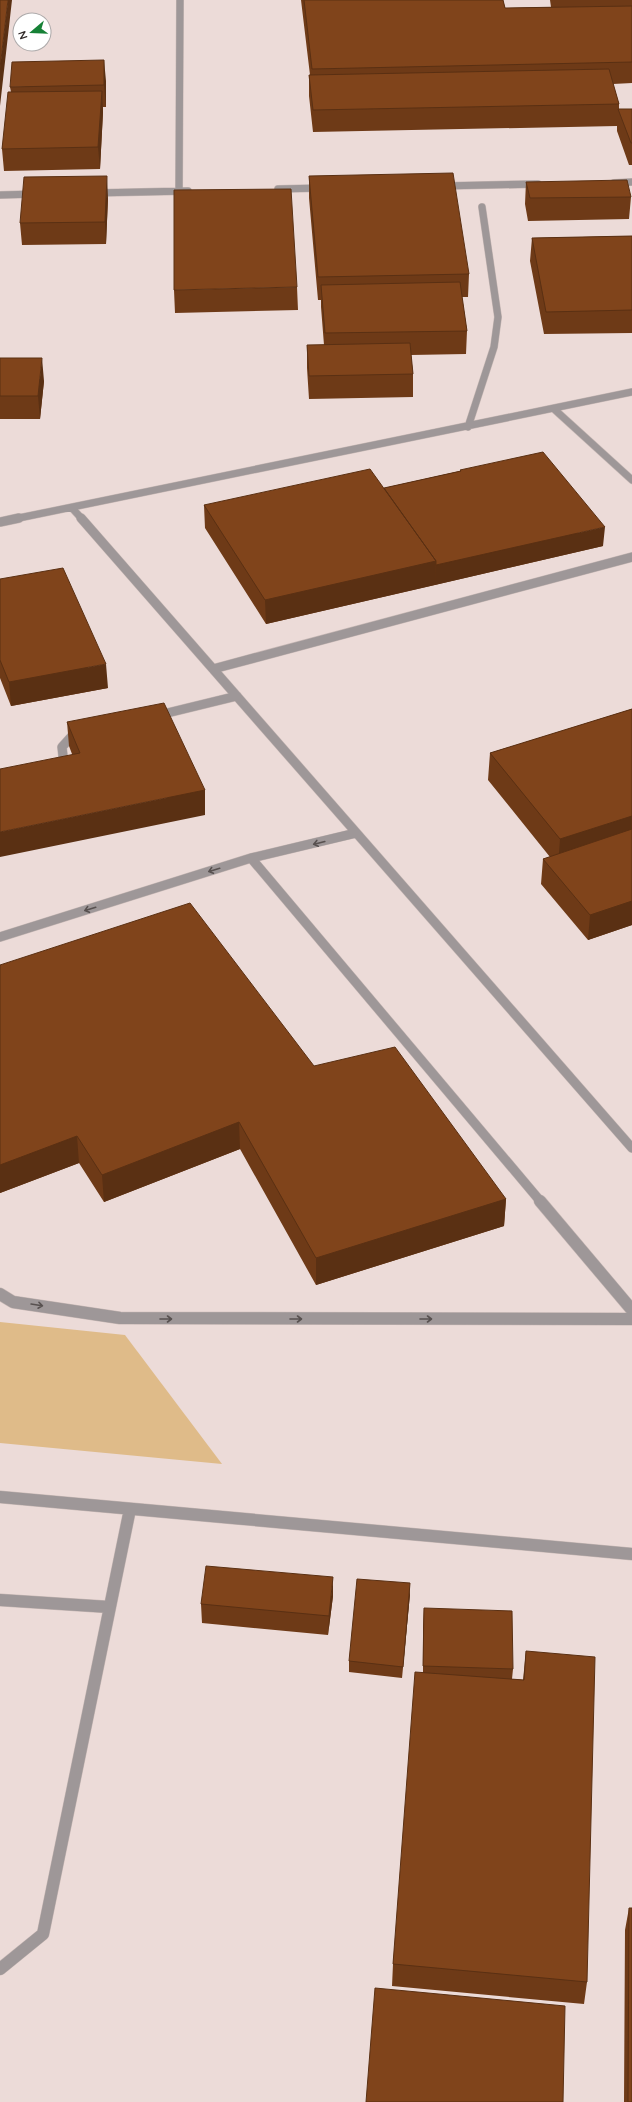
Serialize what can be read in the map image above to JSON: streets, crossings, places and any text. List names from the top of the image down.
{
  "north": "left"
}
